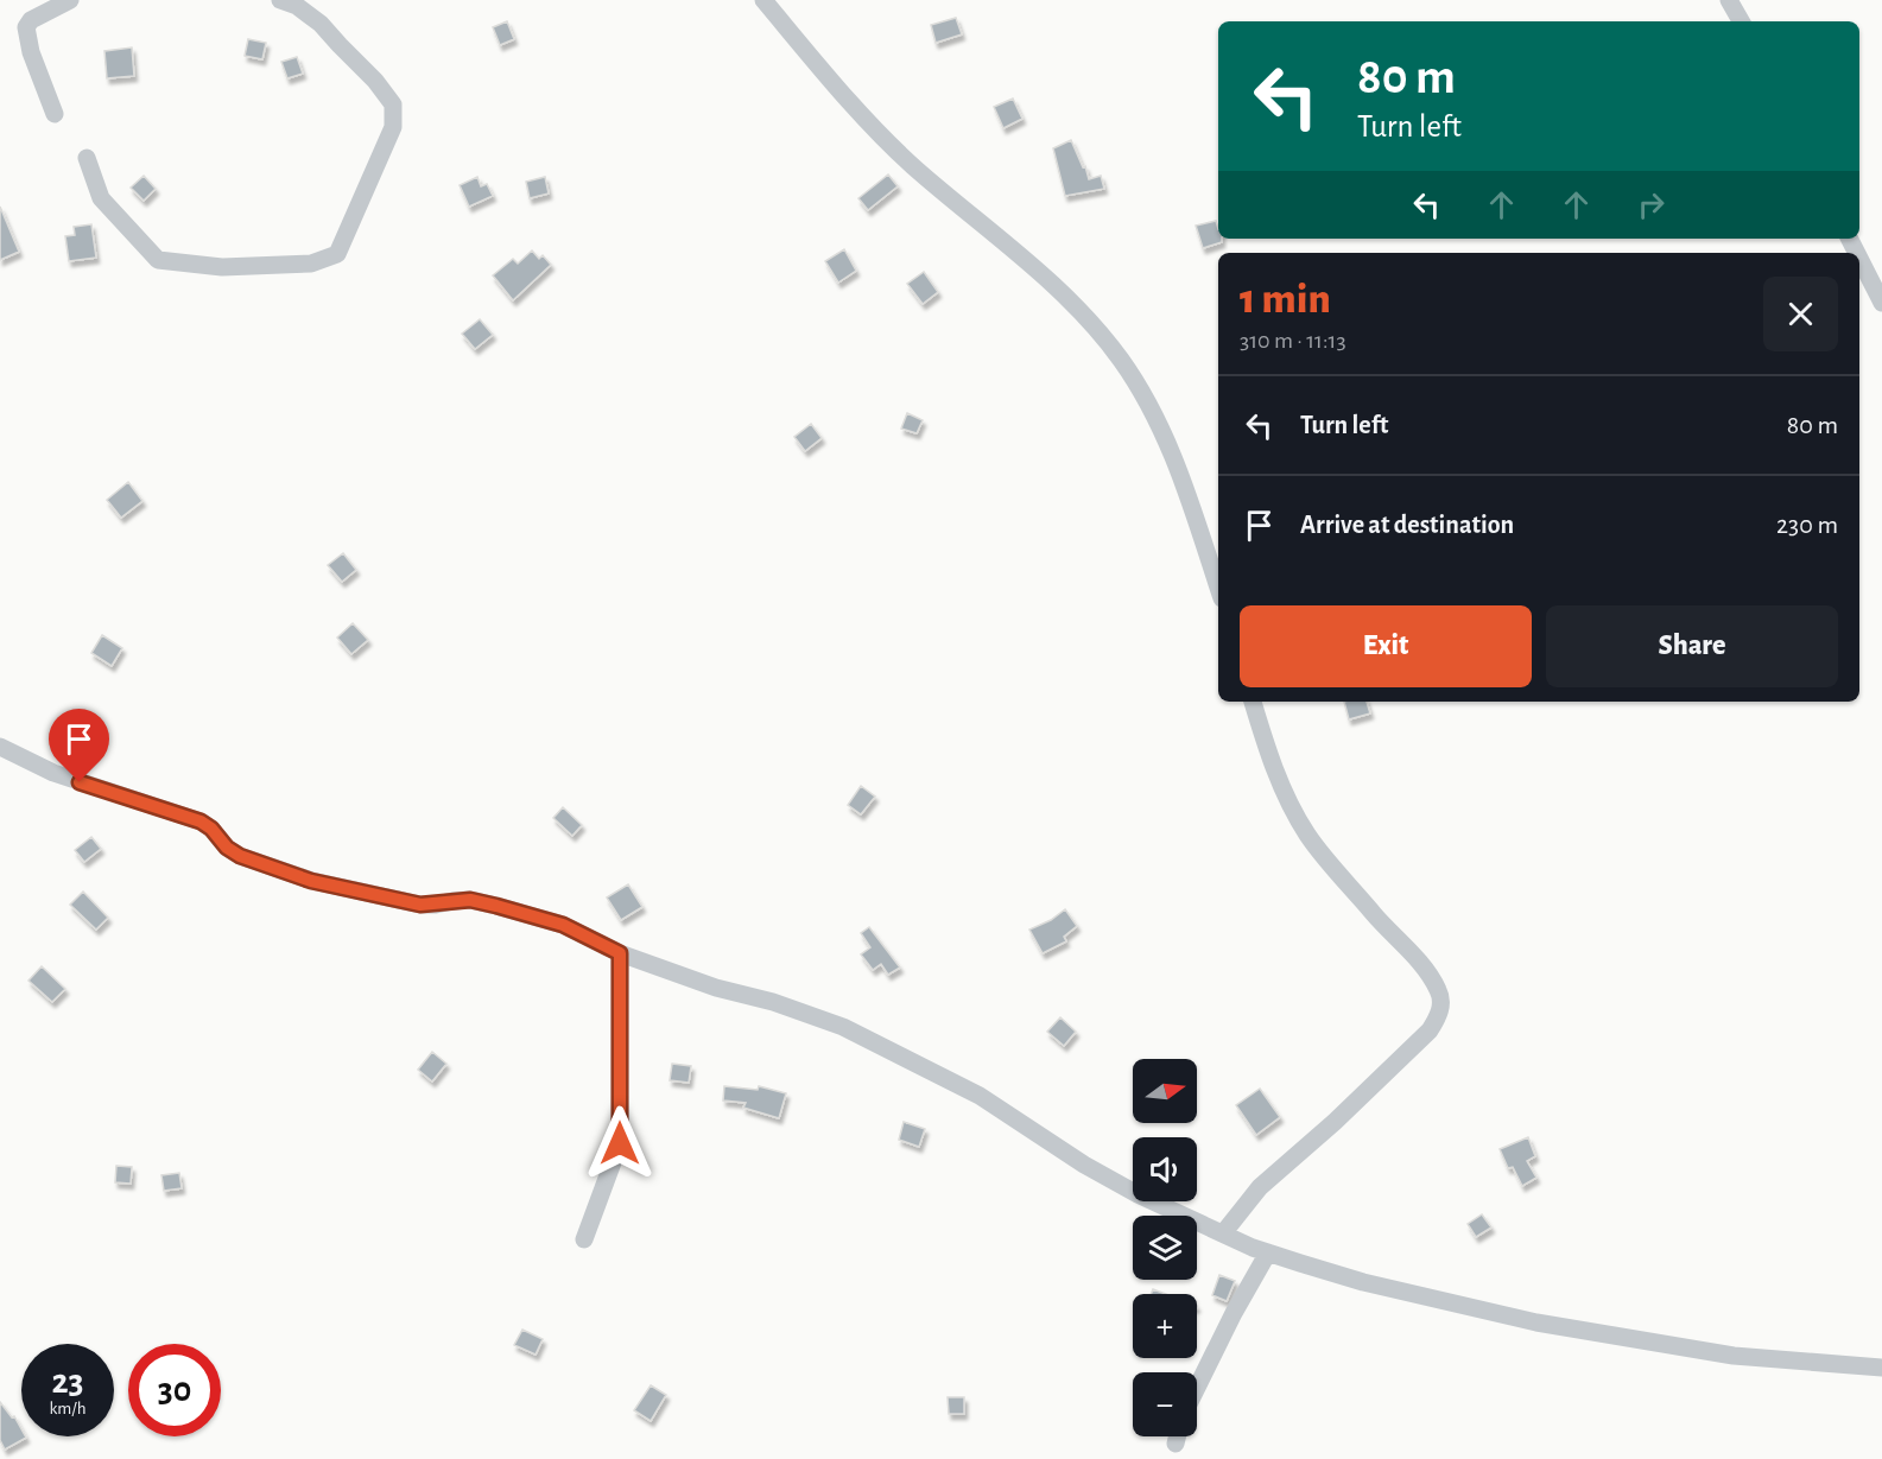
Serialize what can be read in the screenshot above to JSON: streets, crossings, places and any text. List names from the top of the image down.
{
  "north": "right",
  "page": {
    "turn": ["80 m", "Turn left"],
    "heading": ["1 min", "310 m · 11:13"],
    "list": [
      {
        "name": "Turn left",
        "value": "80 m"
      },
      {
        "name": "Arrive at destination",
        "value": "230 m"
      }
    ],
    "buttons": ["Exit", "Share"],
    "map_buttons": ["+", "−"],
    "speed": "23 km/h",
    "limit": "30"
  }
}
